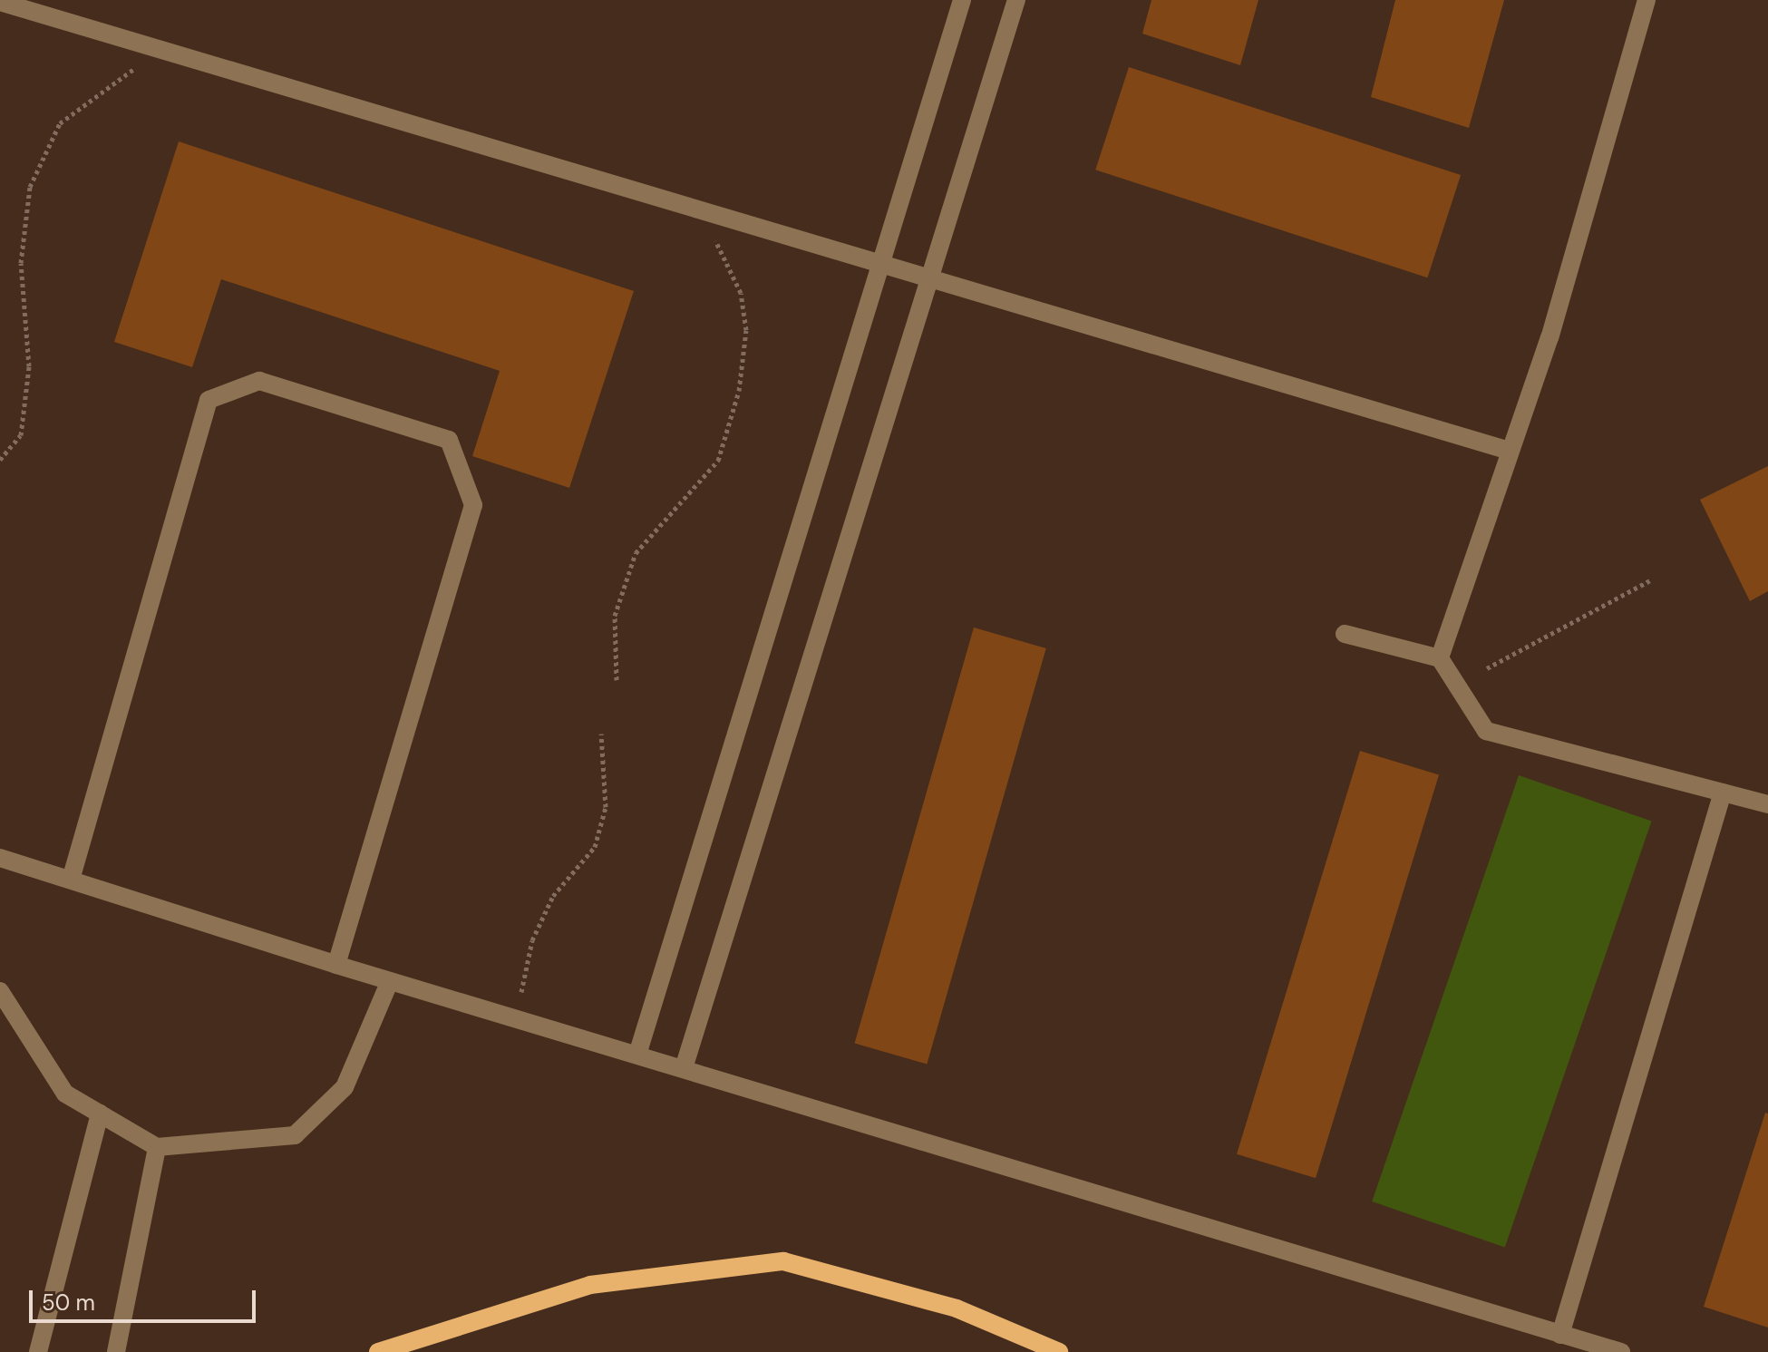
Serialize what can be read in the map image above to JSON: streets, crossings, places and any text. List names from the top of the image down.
{
  "scale_bar": "50 m"
}
